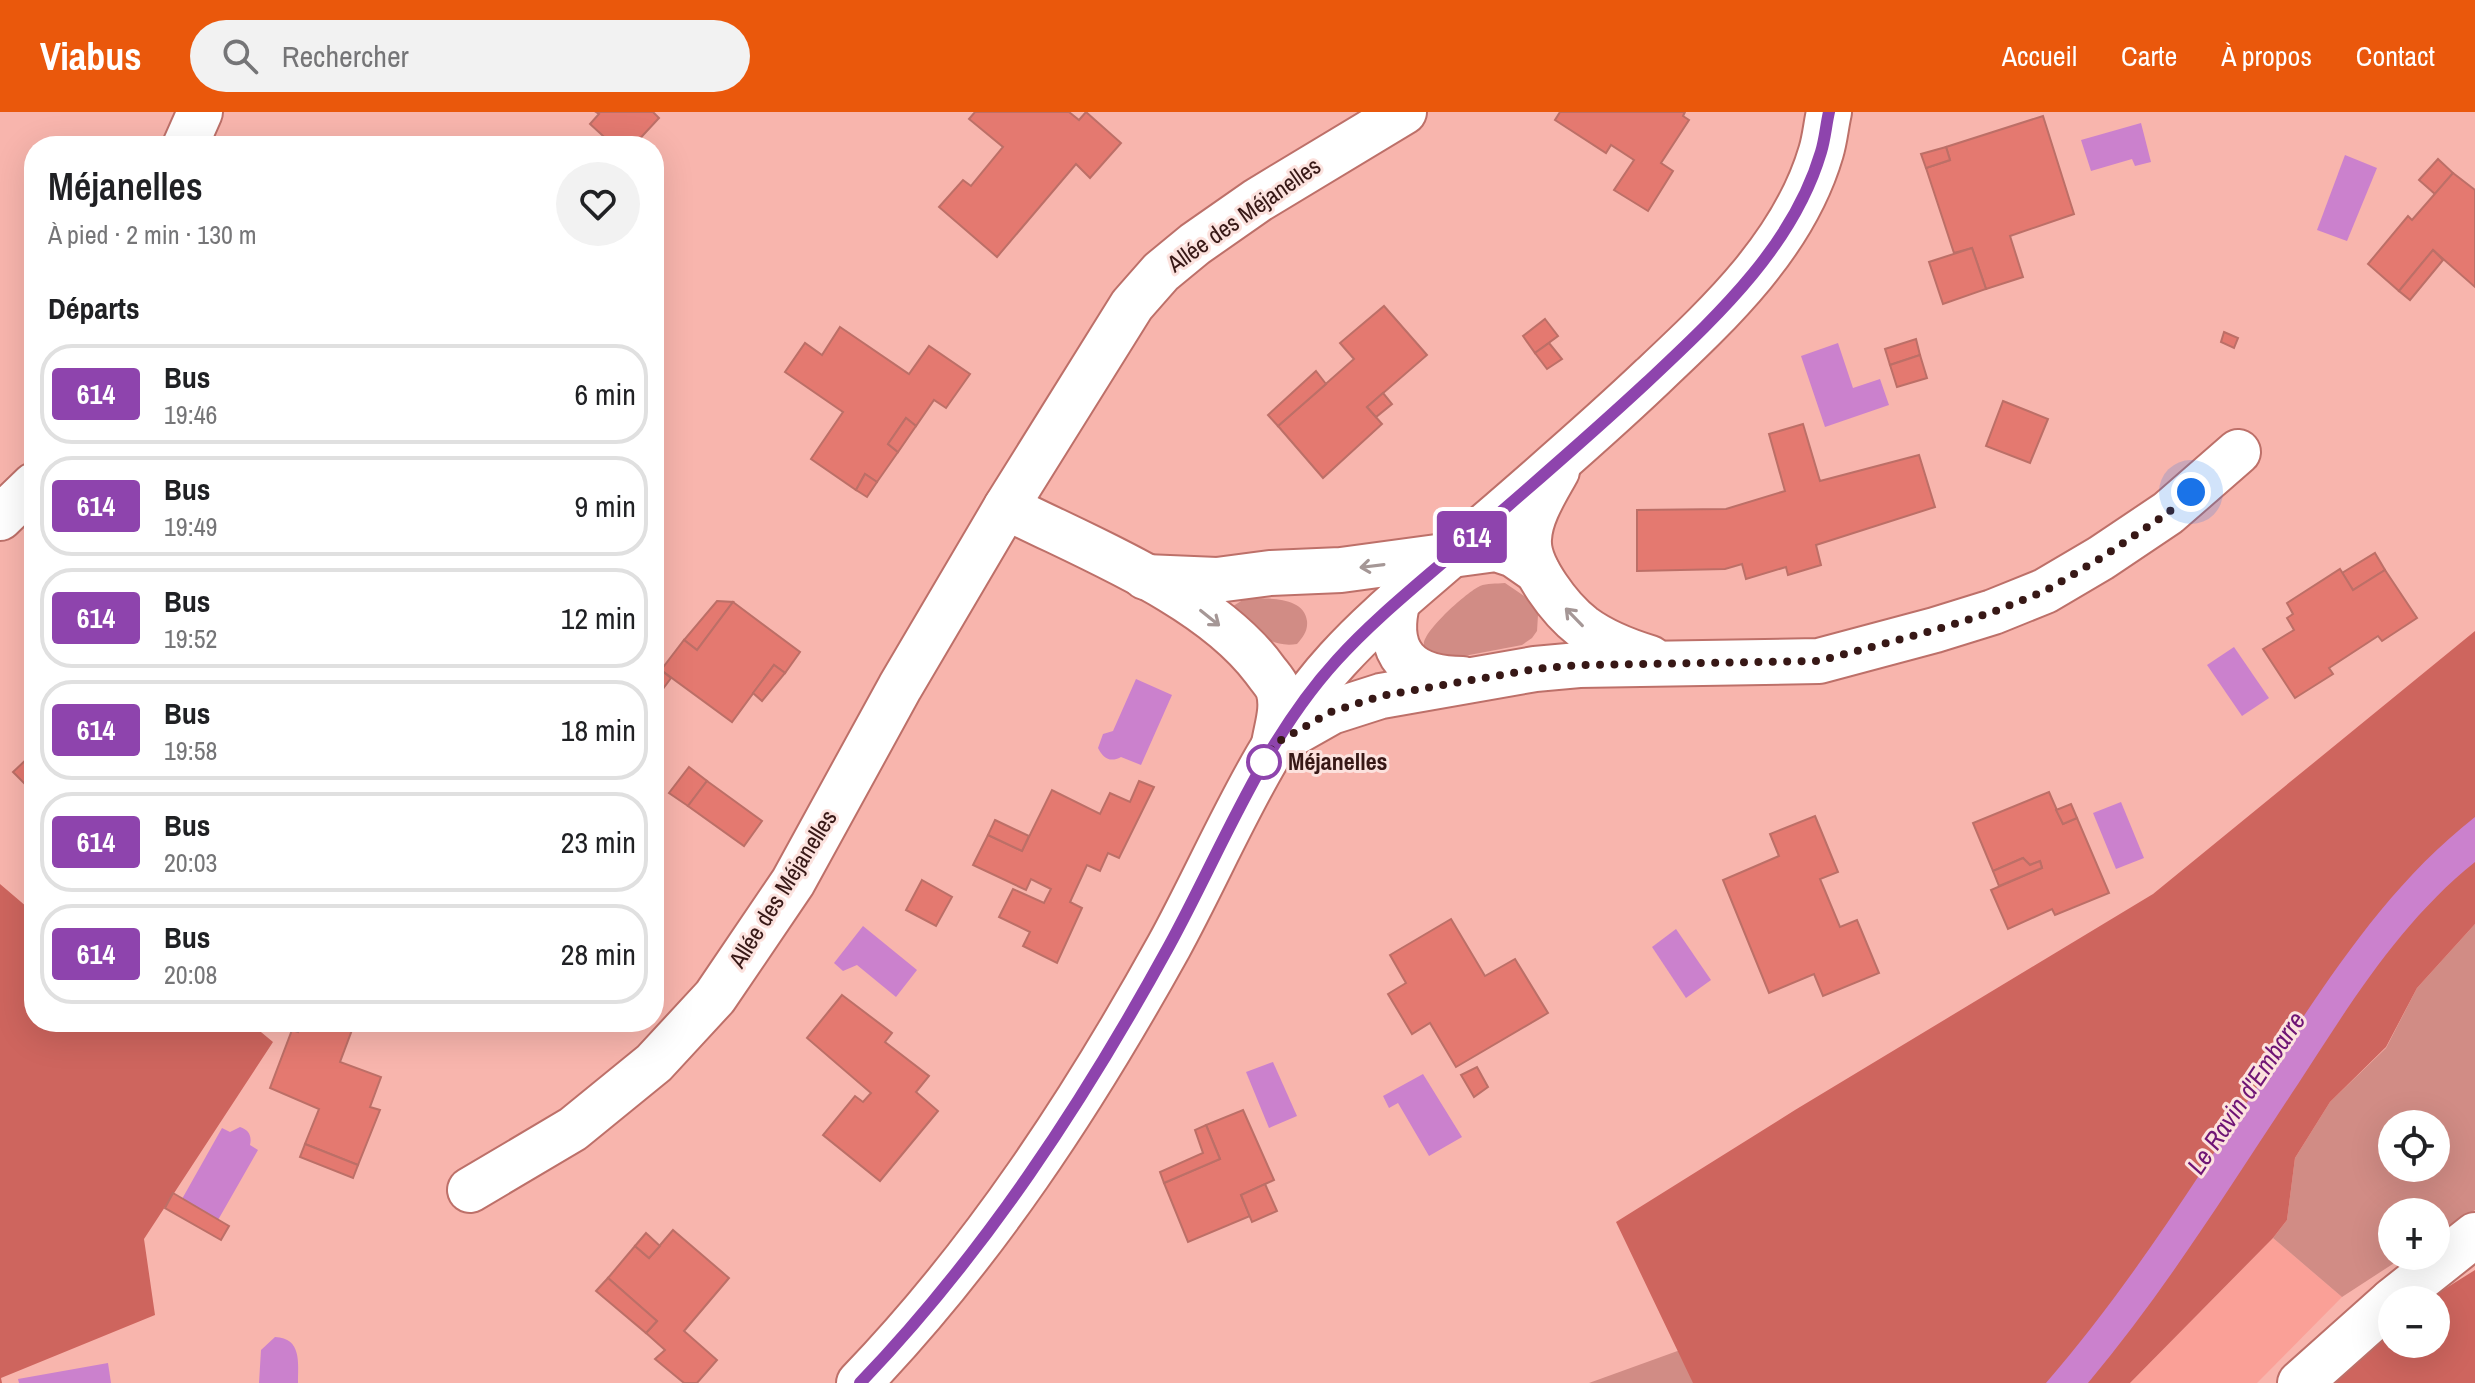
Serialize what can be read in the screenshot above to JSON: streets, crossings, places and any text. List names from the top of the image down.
{
  "streets": {
    "street": ["Allée des Méjanelles"]
  },
  "water": ["Le Ravin d'Embarre"],
  "places": ["Méjanelles"],
  "lines": ["bus line 614"],
  "page": {
    "header": "Viabus",
    "search": "Rechercher",
    "nav": [
      "Accueil",
      "Carte",
      "À propos",
      "Contact"
    ],
    "on_map": "614",
    "heading": [
      ["Méjanelles", "À pied · 2 min · 130 m"],
      "Départs"
    ],
    "list": [
      {
        "mark": "614",
        "name": "Bus",
        "note": "19:46",
        "value": "6 min"
      },
      {
        "mark": "614",
        "name": "Bus",
        "note": "19:49",
        "value": "9 min"
      },
      {
        "mark": "614",
        "name": "Bus",
        "note": "19:52",
        "value": "12 min"
      },
      {
        "mark": "614",
        "name": "Bus",
        "note": "19:58",
        "value": "18 min"
      },
      {
        "mark": "614",
        "name": "Bus",
        "note": "20:03",
        "value": "23 min"
      },
      {
        "mark": "614",
        "name": "Bus",
        "note": "20:08",
        "value": "28 min"
      }
    ],
    "map_buttons": ["+", "−"]
  }
}
